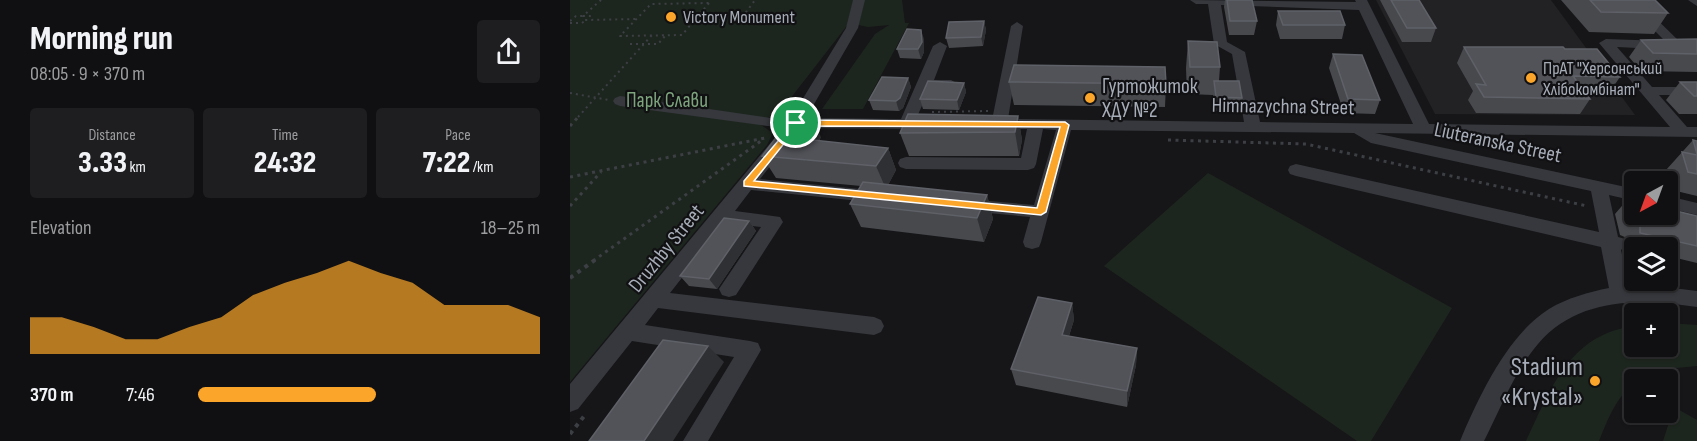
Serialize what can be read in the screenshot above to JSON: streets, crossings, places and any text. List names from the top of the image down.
{
  "streets": {
    "street": ["Himnazychna Street", "Liuteranska Street", "Druzhby Street"]
  },
  "crossings": [
    ["Himnazychna Street", "Liuteranska Street"]
  ],
  "parks": ["Парк Слави"],
  "places": [
    "Victory Monument",
    "ПрАТ \"Херсонський Хлібокомбінат\"",
    "Гуртожиток ХДУ №2",
    "Stadium «Krystal»"
  ],
  "north": "bottom left",
  "page": {
    "heading": ["Morning run", "08:05 · 9 × 370 m"],
    "stats": [
      ["Distance", "3.33 km"],
      ["Time", "24:32"],
      ["Pace", "7:22 /km"]
    ],
    "map_buttons": ["+", "−"],
    "chart": ["Elevation", "18–25 m"],
    "list": [
      {
        "name": "370 m",
        "note": "7:46"
      }
    ]
  }
}
